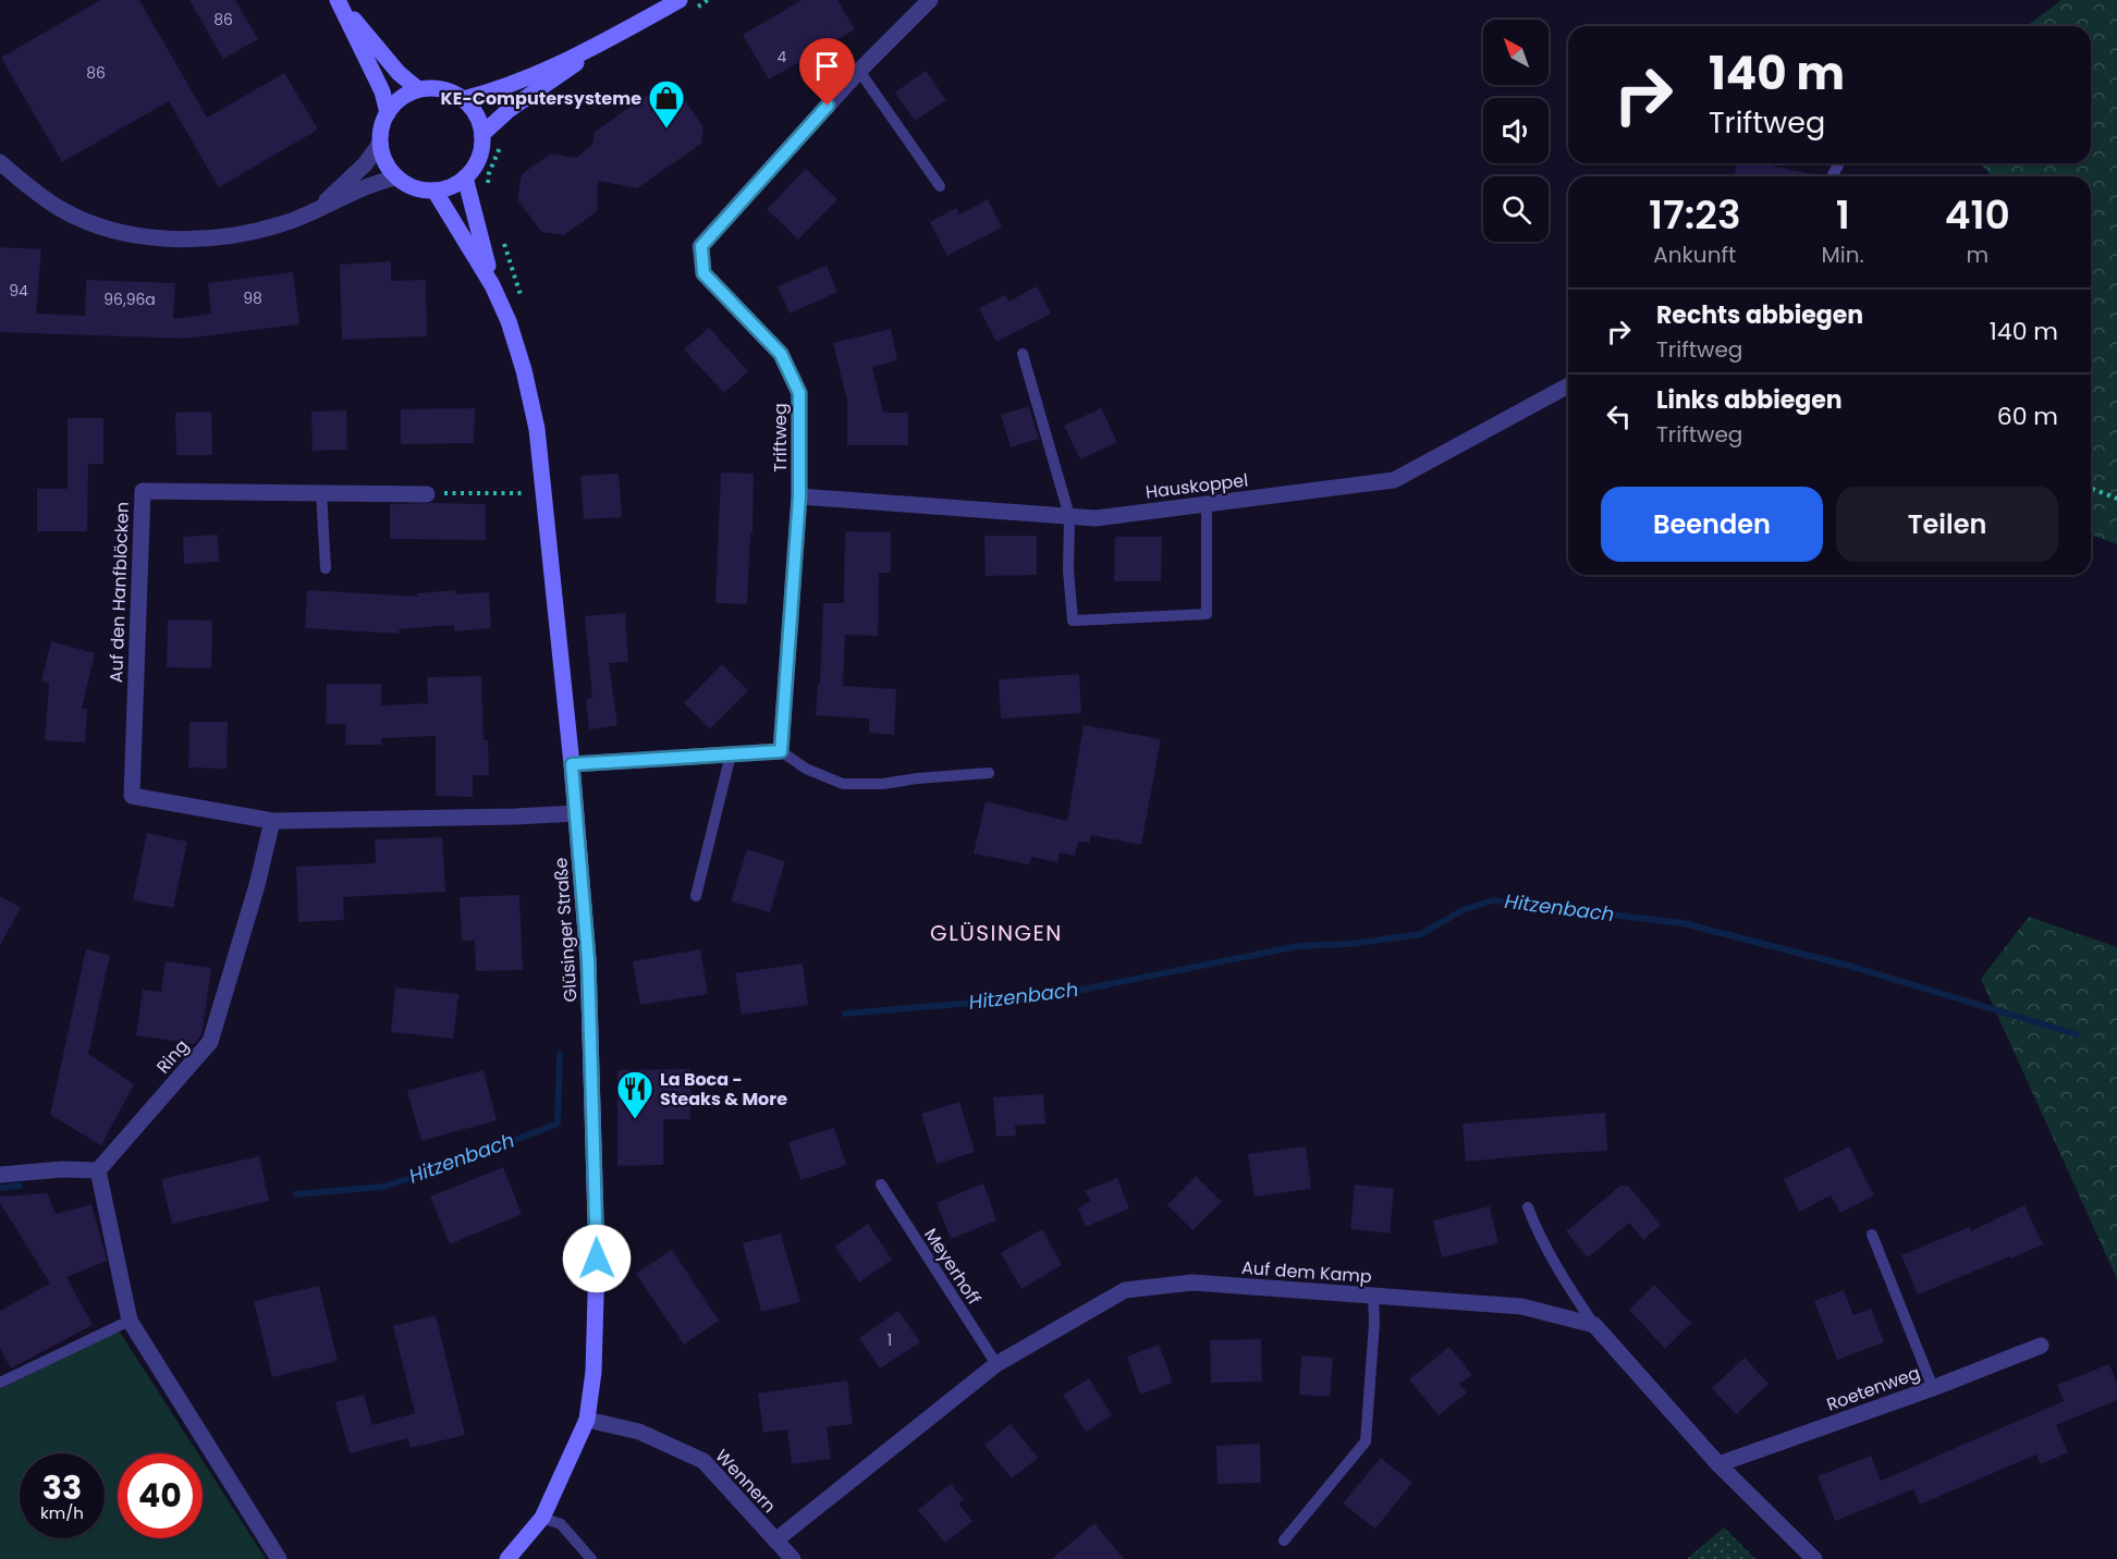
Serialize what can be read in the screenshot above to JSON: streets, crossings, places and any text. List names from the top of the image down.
{
  "streets": {
    "street": [
      "Triftweg",
      "Hauskoppel",
      "Auf den Hanfblöcken",
      "Glüsinger Straße",
      "Ring",
      "Auf dem Kamp",
      "Roetenweg",
      "Wennern"
    ],
    "lane": ["Meyerhoff"]
  },
  "crossings": [
    ["Triftweg", "Hauskoppel"],
    ["Auf den Hanfblöcken", "Ring"],
    ["Glüsinger Straße", "Wennern"],
    ["Meyerhoff", "Auf dem Kamp"],
    ["Auf dem Kamp", "Wennern"]
  ],
  "districts": ["GLÜSINGEN"],
  "water": ["Hitzenbach"],
  "places": {
    "shop": ["KE-Computersysteme"],
    "restaurant": ["La Boca - Steaks & More"]
  },
  "house_numbers": [
    "86",
    "4",
    "86",
    "94",
    "98",
    "96,96a",
    "1"
  ],
  "north": "top left",
  "page": {
    "turn": ["140 m", "Triftweg"],
    "eta": [
      "17:23",
      "Ankunft",
      "1",
      "Min.",
      "410",
      "m"
    ],
    "list": [
      {
        "name": "Rechts abbiegen",
        "note": "Triftweg",
        "value": "140 m"
      },
      {
        "name": "Links abbiegen",
        "note": "Triftweg",
        "value": "60 m"
      }
    ],
    "buttons": ["Beenden", "Teilen"],
    "speed": "33 km/h",
    "limit": "40"
  }
}
